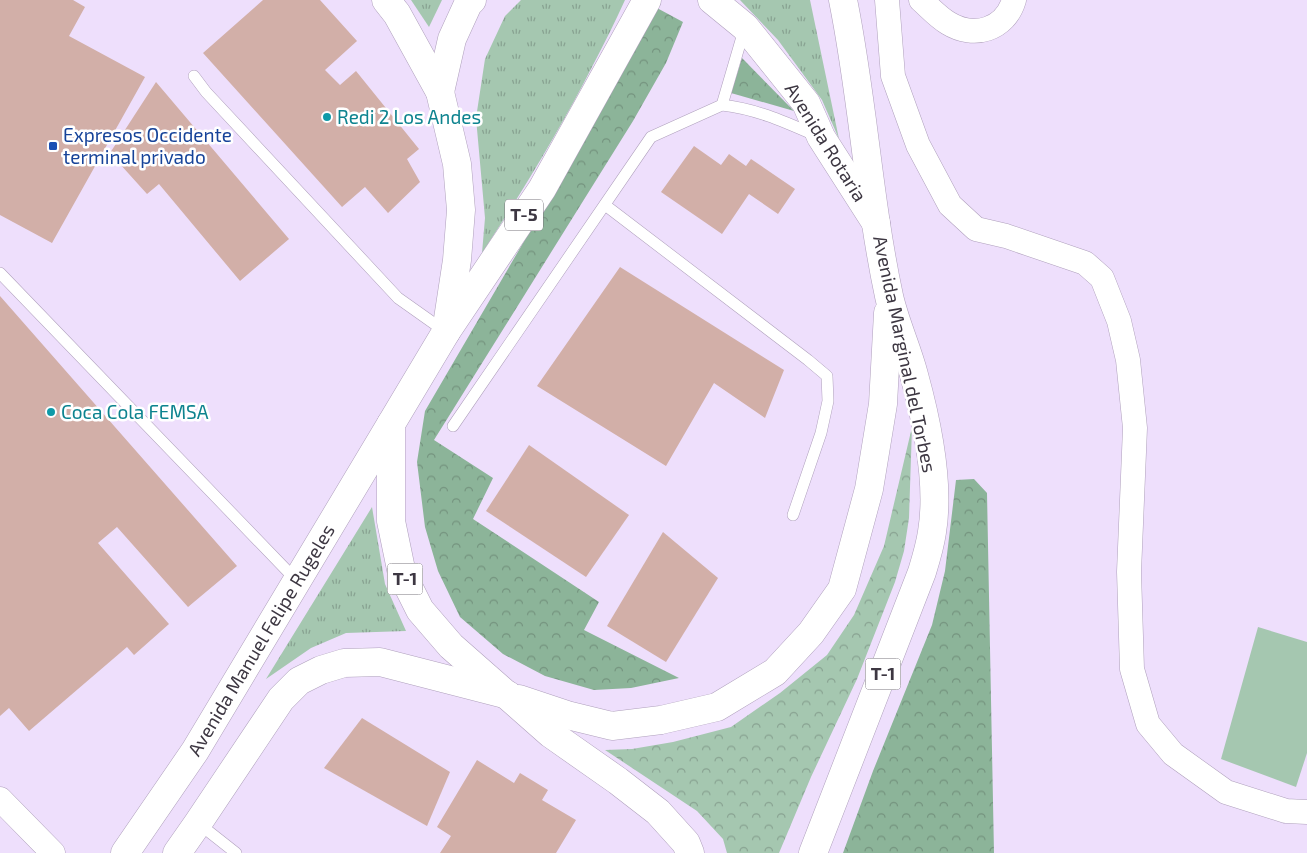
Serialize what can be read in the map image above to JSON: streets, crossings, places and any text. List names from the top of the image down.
{
  "streets": {
    "main road": [
      "Avenida Rotaria",
      "T-5",
      "Avenida Marginal del Torbes",
      "T-1",
      "Avenida Manuel Felipe Rugeles"
    ]
  },
  "crossings": [
    ["Avenida Rotaria", "Avenida Marginal del Torbes"],
    ["T-5", "T-1"],
    ["T-5", "Avenida Manuel Felipe Rugeles"],
    ["T-1", "Avenida Manuel Felipe Rugeles"]
  ],
  "places": {
    "other": ["Redi 2 Los Andes", "Coca Cola FEMSA"],
    "transit": ["Expresos Occidente terminal privado"]
  }
}
